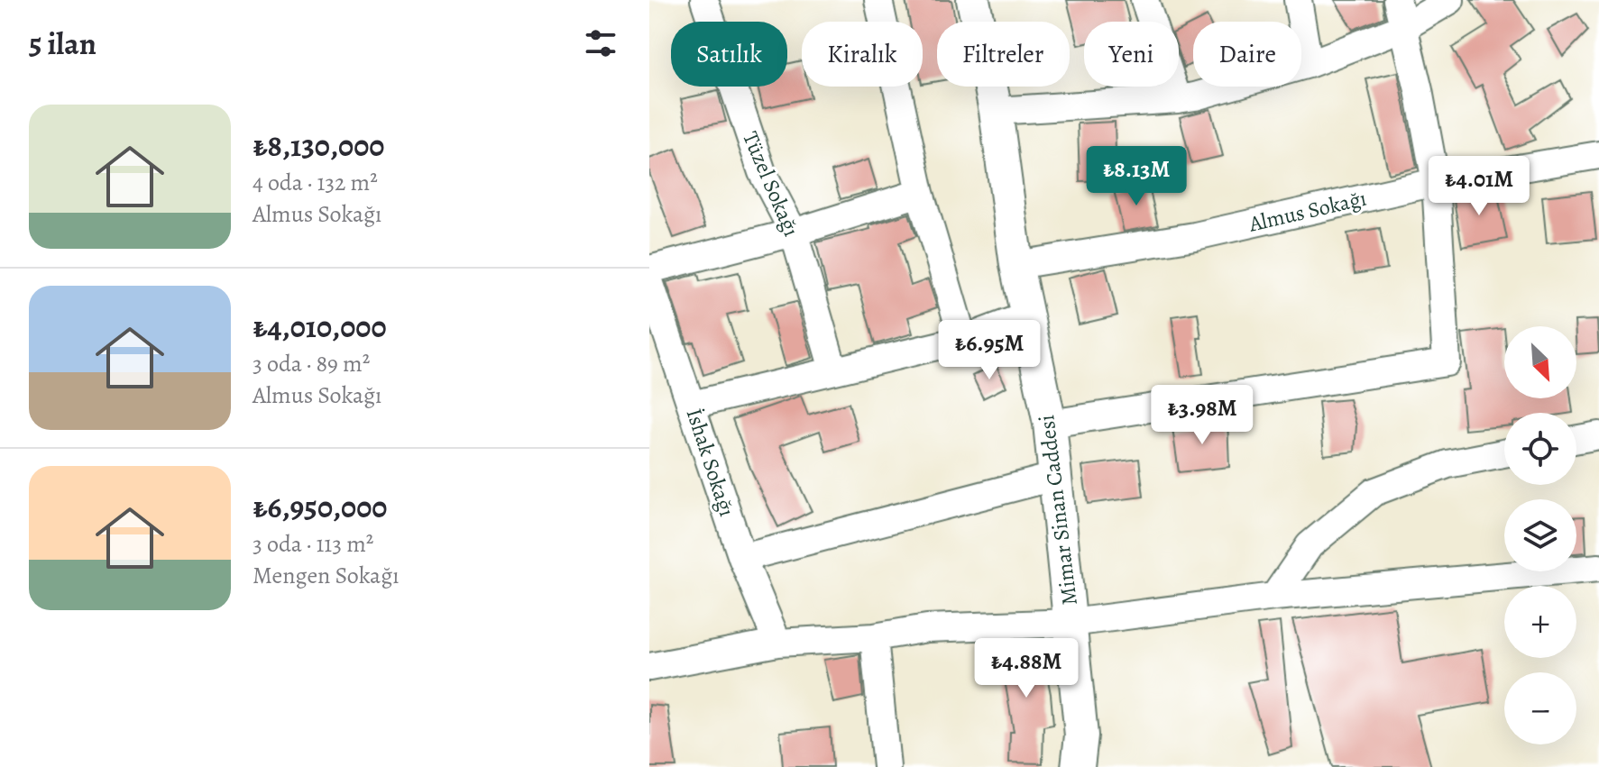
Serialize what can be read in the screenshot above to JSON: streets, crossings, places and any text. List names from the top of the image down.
{
  "streets": {
    "street": [
      "Tüzel Sokağı",
      "Almus Sokağı",
      "İshak Sokağı",
      "Mimar Sinan Caddesi"
    ]
  },
  "crossings": [
    ["Almus Sokağı", "Mimar Sinan Caddesi"]
  ],
  "north": "bottom right",
  "page": {
    "heading": "5 ilan",
    "chip": [
      "Satılık",
      "Kiralık",
      "Filtreler",
      "Yeni",
      "Daire"
    ],
    "list": [
      {
        "name": "₺8,130,000",
        "note": "4 oda · 132 m² · Almus Sokağı"
      },
      {
        "name": "₺4,010,000",
        "note": "3 oda · 89 m² · Almus Sokağı"
      },
      {
        "name": "₺6,950,000",
        "note": "3 oda · 113 m² · Mengen Sokağı"
      }
    ],
    "price": [
      "₺8.13M",
      "₺4.01M",
      "₺6.95M",
      "₺3.98M",
      "₺4.88M"
    ],
    "map_buttons": ["+", "−"]
  }
}
